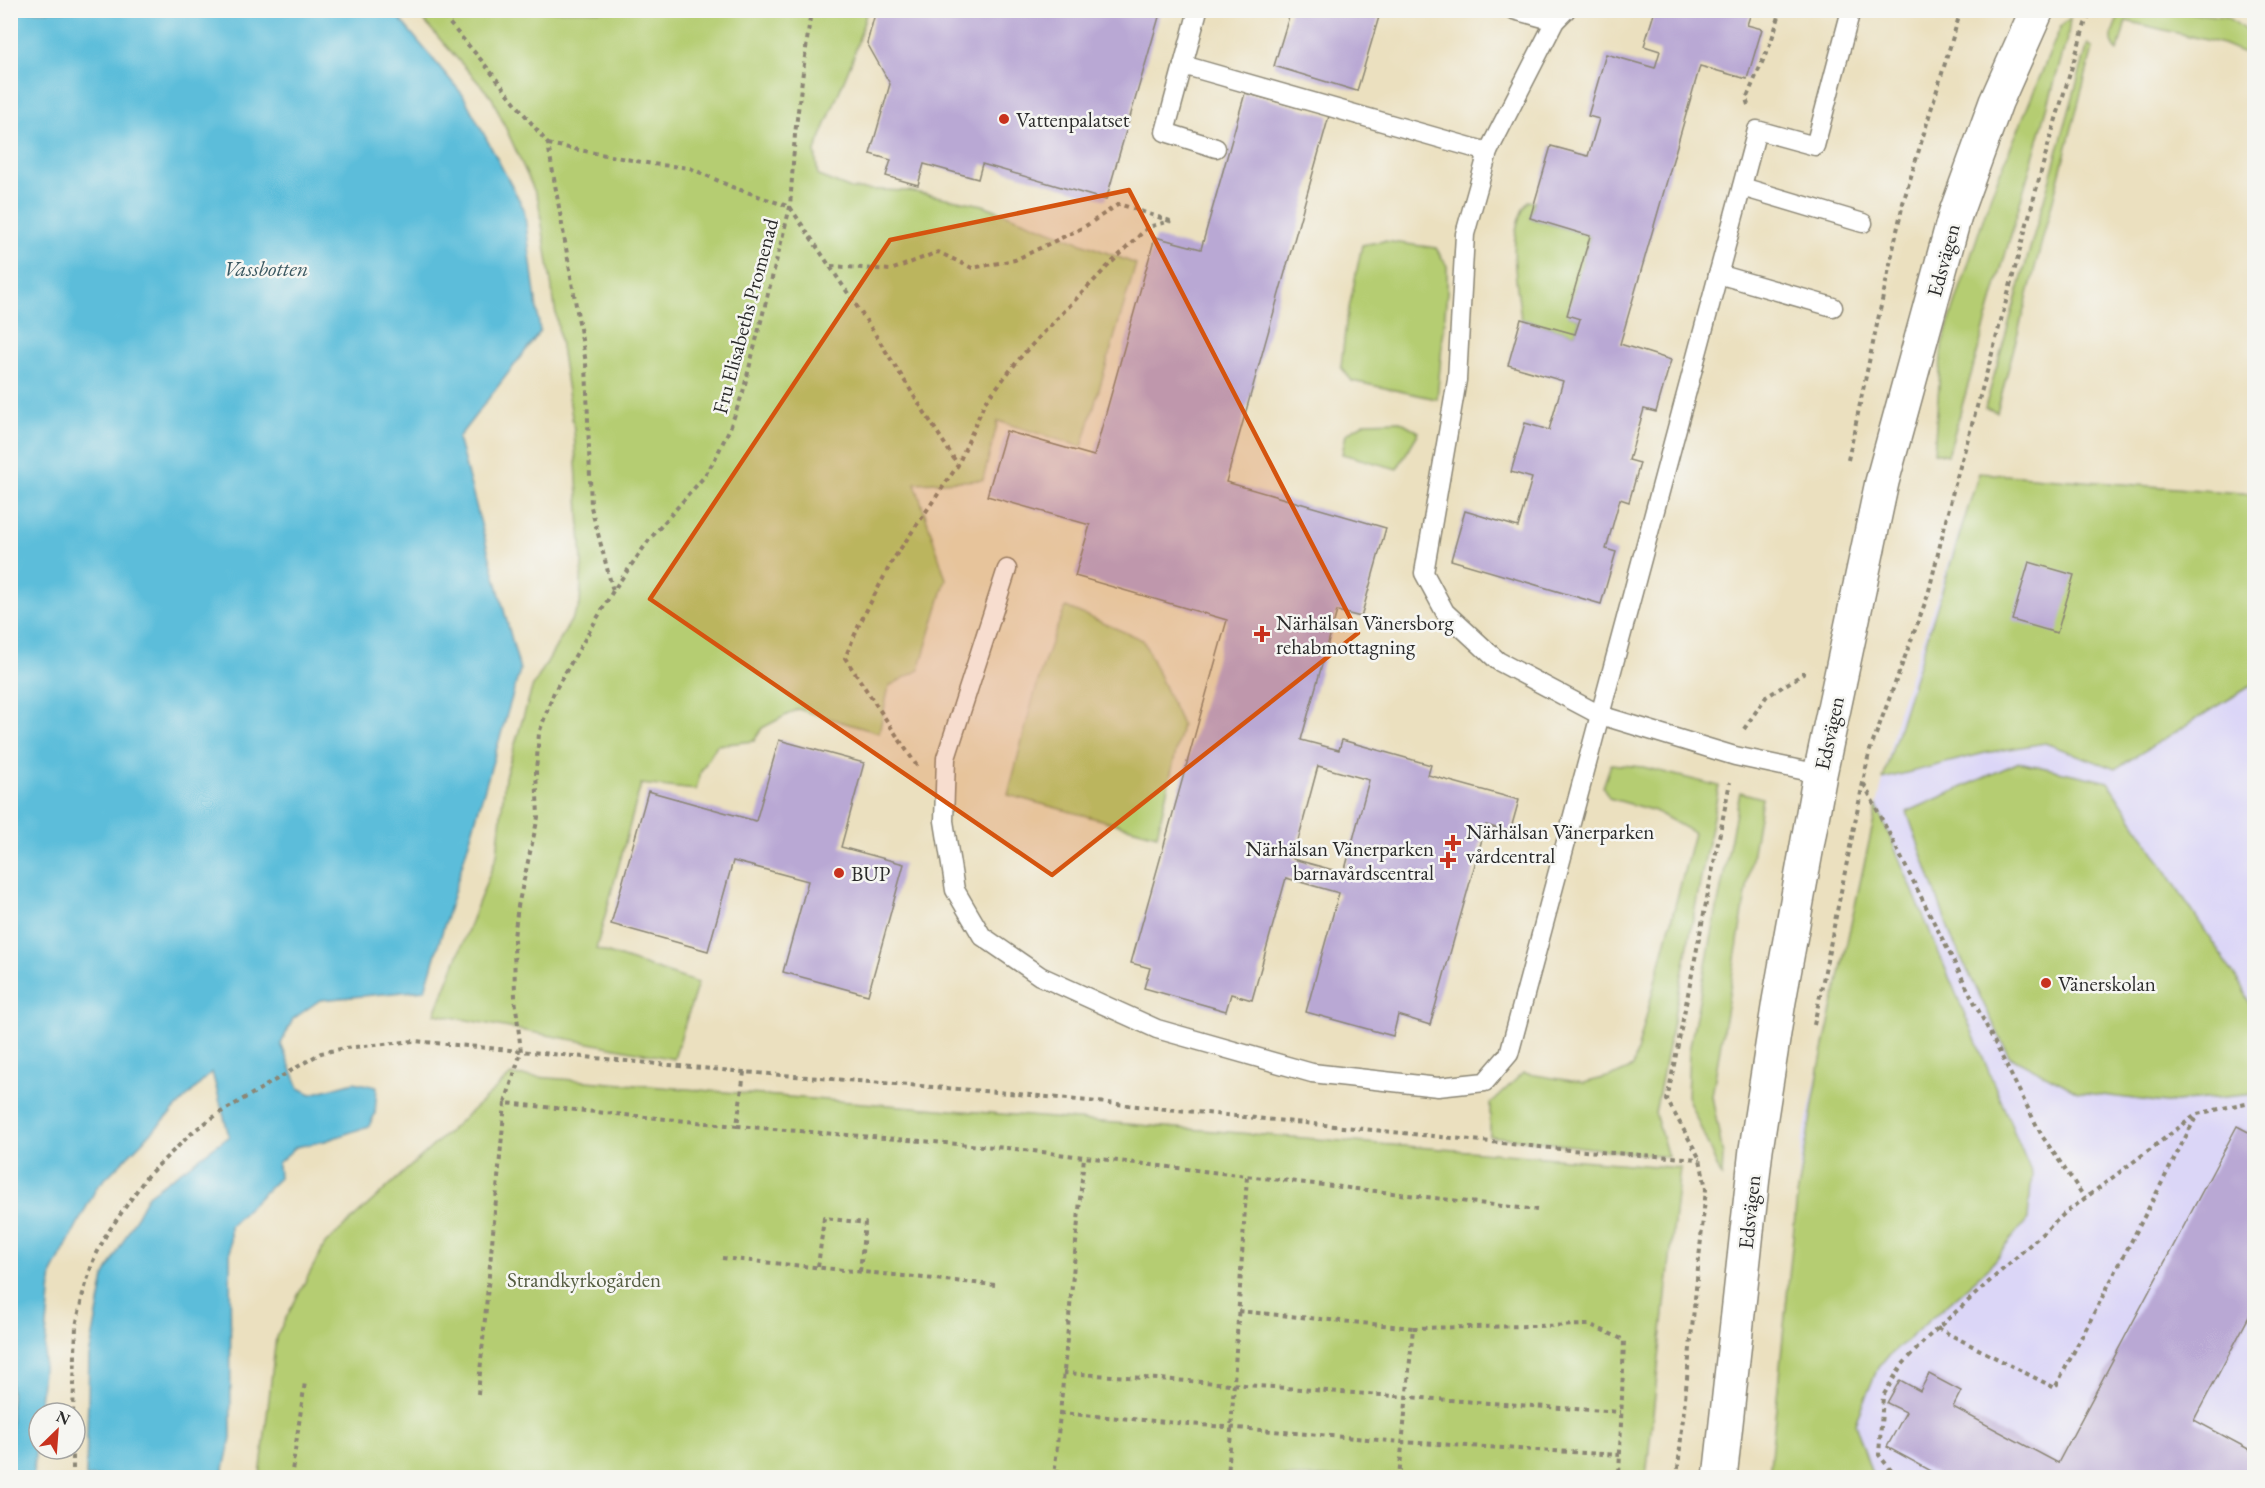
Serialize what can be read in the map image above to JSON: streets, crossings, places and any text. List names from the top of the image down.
{
  "streets": {
    "main road": ["Edsvägen"],
    "path": ["Fru Elisabeths Promenad"]
  },
  "water": ["Vassbotten"],
  "parks": ["Strandkyrkogården"],
  "places": {
    "other": ["Vattenpalatset", "BUP", "Vänerskolan"],
    "health": ["Närhälsan Vänersborg rehabmottagning", "Närhälsan Vänerparken vårdcentral", "Närhälsan Vänerparken barnavårdscentral"]
  },
  "north": "top right"
}
